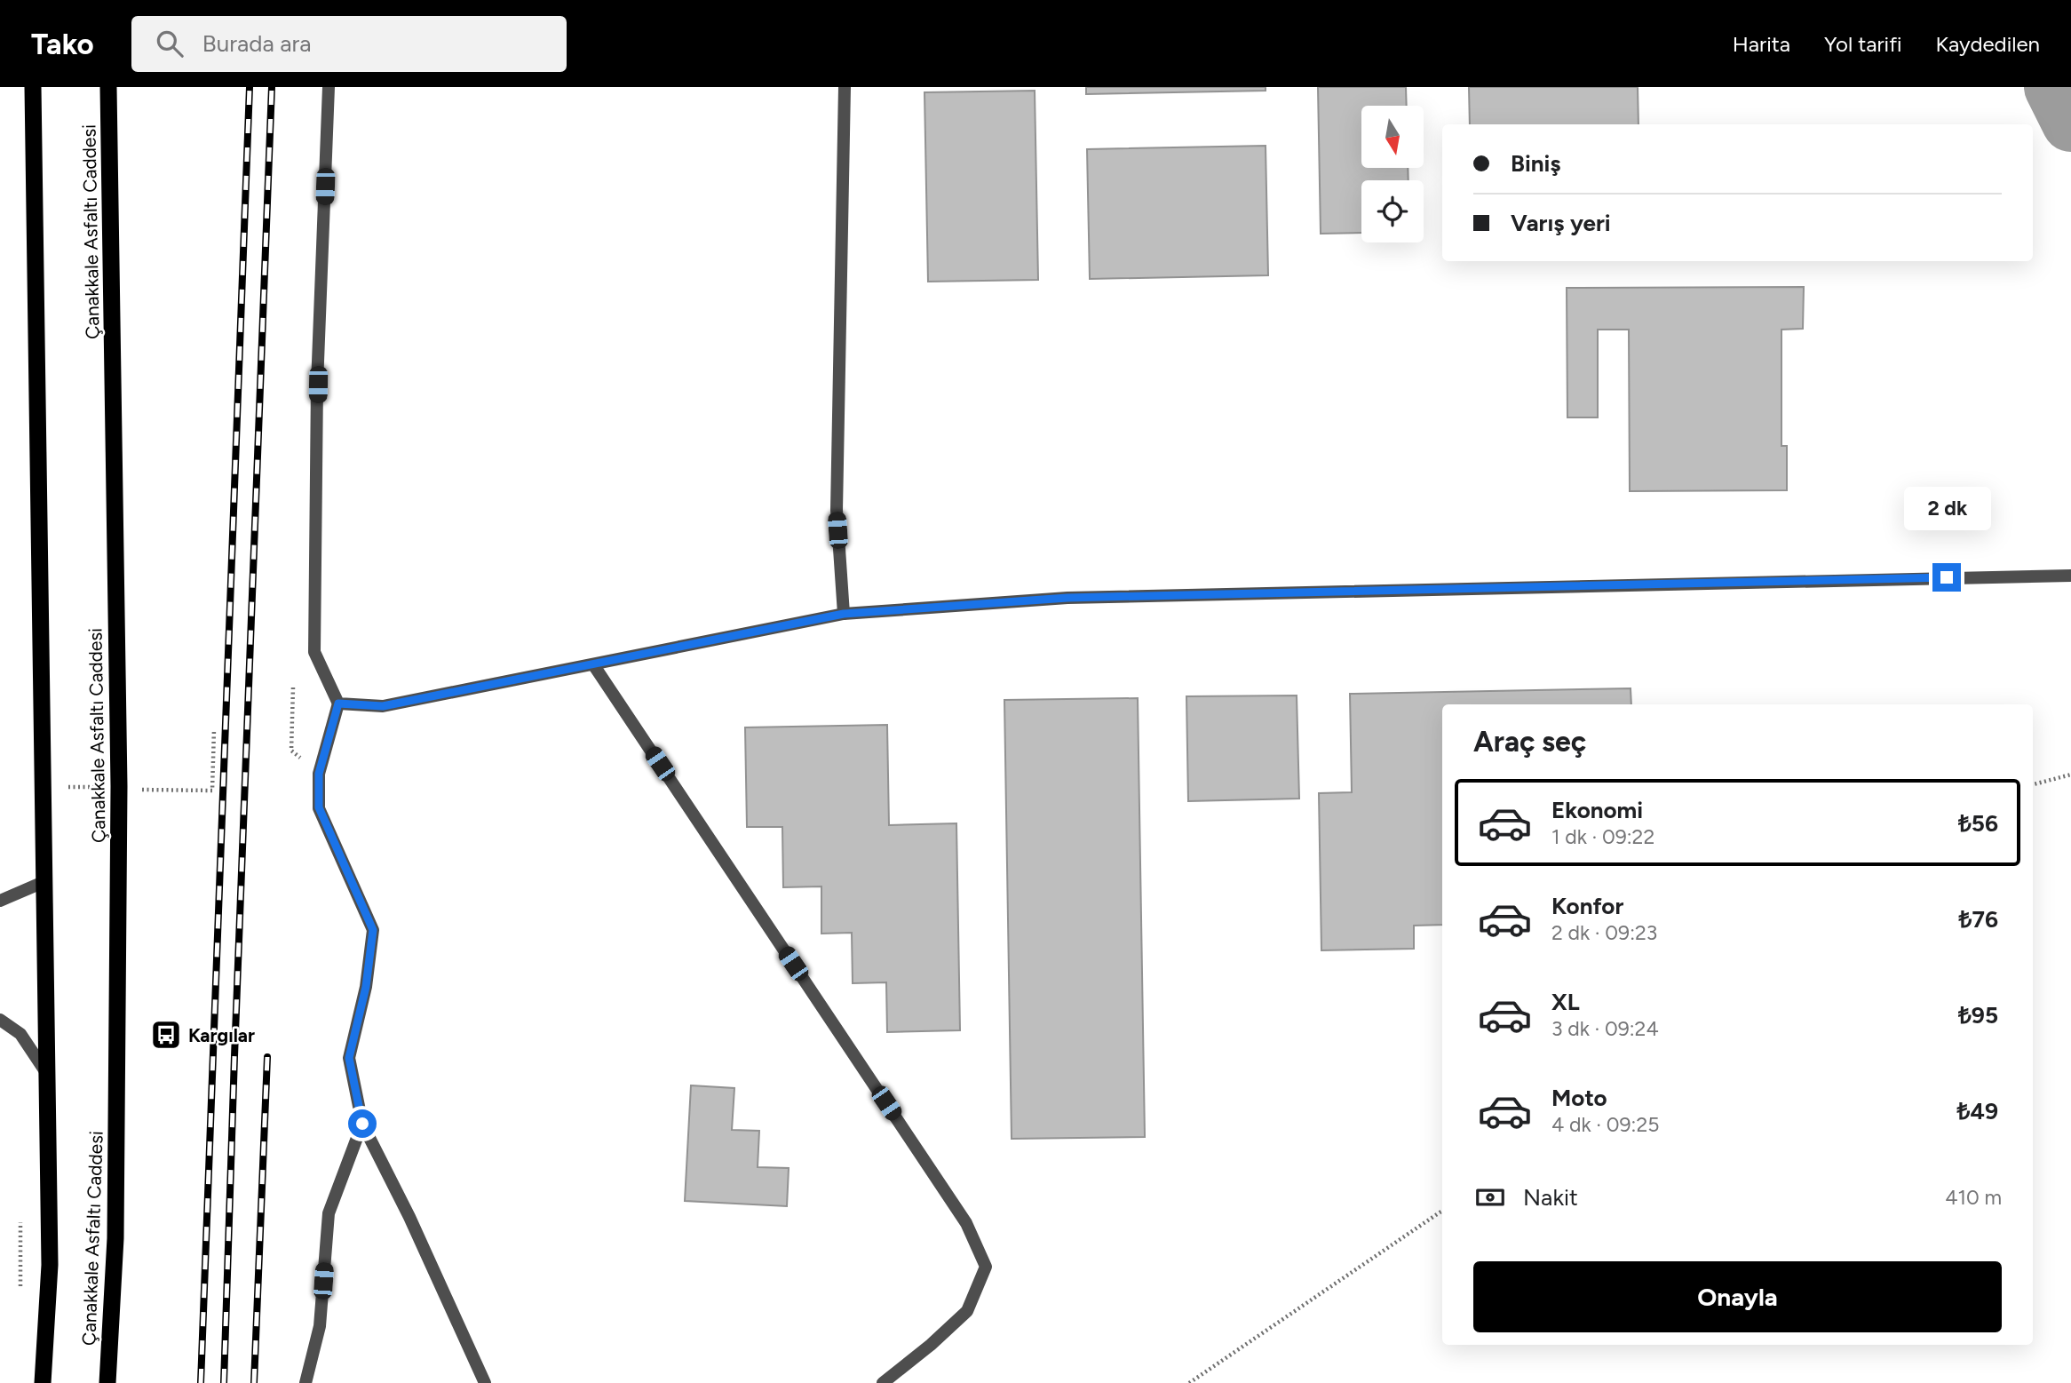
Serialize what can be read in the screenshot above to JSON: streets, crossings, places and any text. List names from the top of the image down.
{
  "streets": {
    "highway": ["Çanakkale Asfaltı Caddesi"]
  },
  "places": {
    "bus stop": ["Kargılar"]
  },
  "north": "bottom",
  "page": {
    "header": "Tako",
    "search": "Burada ara",
    "nav": ["Harita", "Yol tarifi", "Kaydedilen"],
    "banner": ["Biniş", "Varış yeri"],
    "bubble": "2 dk",
    "heading": "Araç seç",
    "list": [
      {
        "name": "Ekonomi",
        "note": "1 dk · 09:22",
        "value": "₺56"
      },
      {
        "name": "Konfor",
        "note": "2 dk · 09:23",
        "value": "₺76"
      },
      {
        "name": "XL",
        "note": "3 dk · 09:24",
        "value": "₺95"
      },
      {
        "name": "Moto",
        "note": "4 dk · 09:25",
        "value": "₺49"
      }
    ],
    "pay": ["Nakit", "410 m"],
    "buttons": "Onayla"
  }
}
